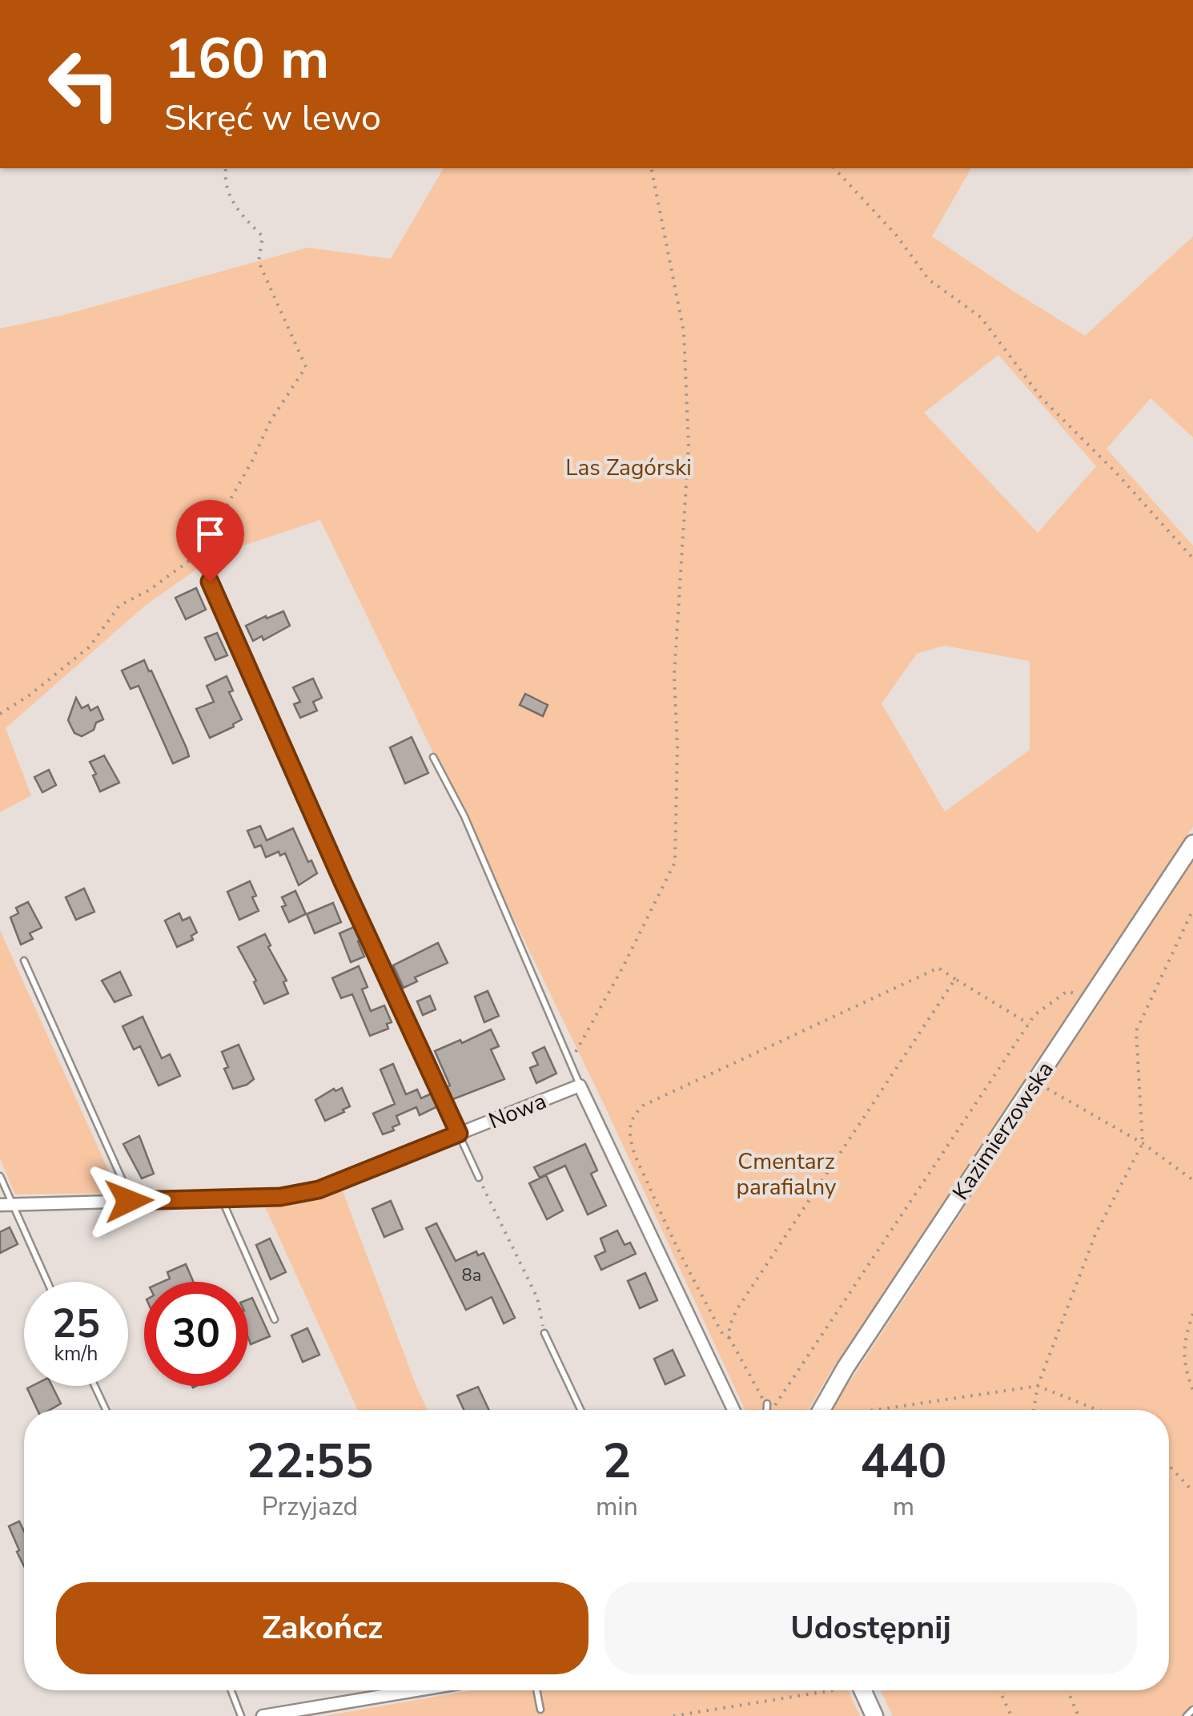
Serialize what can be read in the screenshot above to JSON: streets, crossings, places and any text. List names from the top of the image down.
{
  "streets": {
    "street": ["Nowa", "Kazimierzowska"]
  },
  "parks": ["Las Zagórski", "Cmentarz parafialny"],
  "house_numbers": ["8a"],
  "page": {
    "turn": ["160 m", "Skręć w lewo"],
    "speed": "25 km/h",
    "limit": "30",
    "eta": [
      "22:55",
      "Przyjazd",
      "2",
      "min",
      "440",
      "m"
    ],
    "buttons": ["Zakończ", "Udostępnij"]
  }
}
